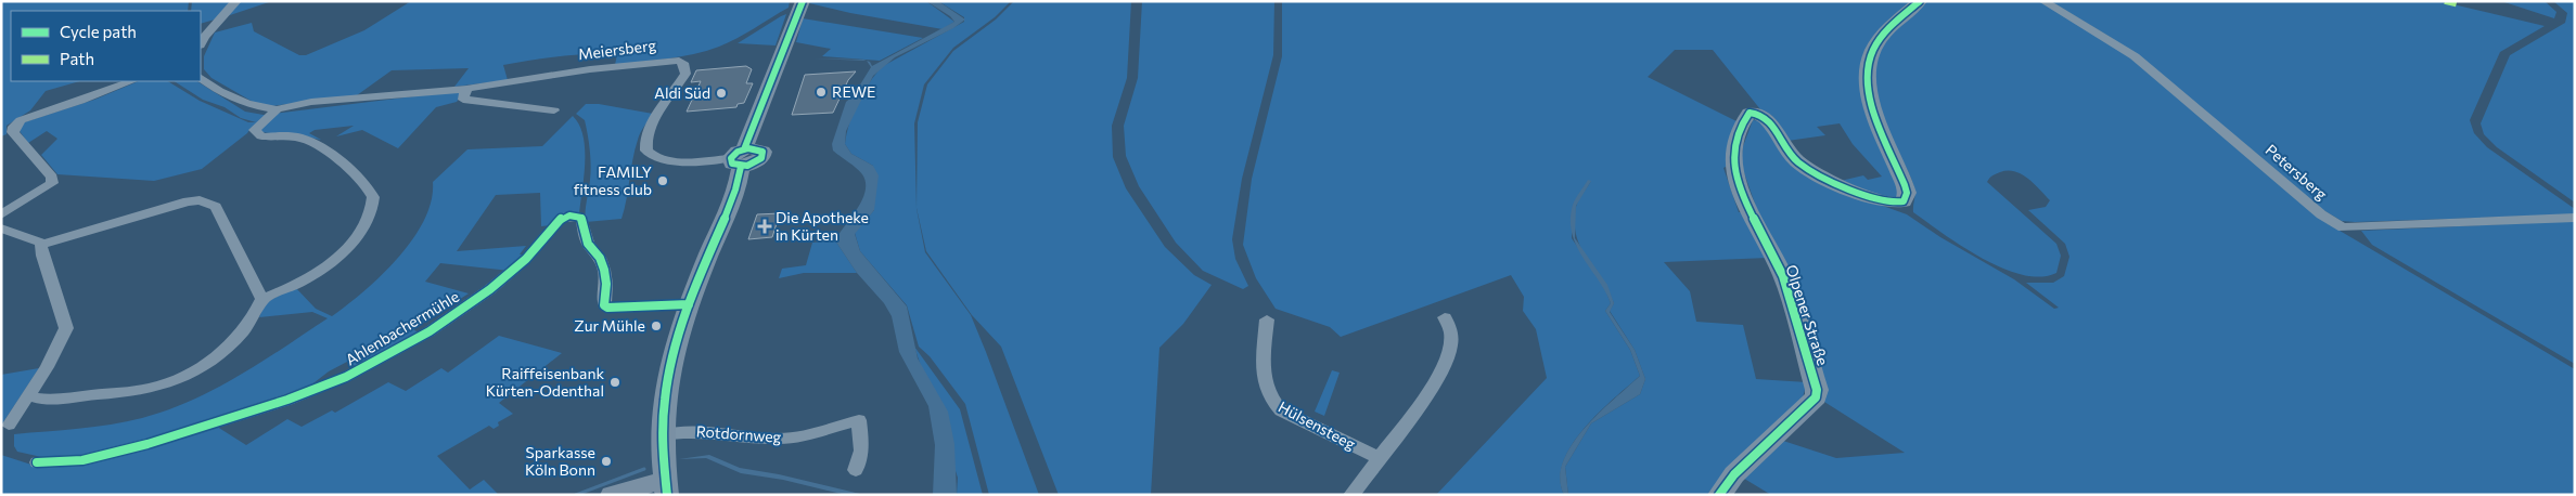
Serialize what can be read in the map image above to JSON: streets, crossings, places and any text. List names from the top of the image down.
{
  "streets": {
    "street": [
      "Meiersberg",
      "Petersberg",
      "Olpener Straße",
      "Ahlenbachermühle",
      "Hülsensteeg",
      "Rotdornweg"
    ]
  },
  "places": {
    "other": [
      "REWE",
      "Aldi Süd",
      "FAMILY fitness club",
      "Zur Mühle",
      "Raiffeisenbank Kürten-Odenthal",
      "Sparkasse Köln Bonn"
    ],
    "health": ["Die Apotheke in Kürten"]
  },
  "legend": ["Cycle path", "Path"]
}
